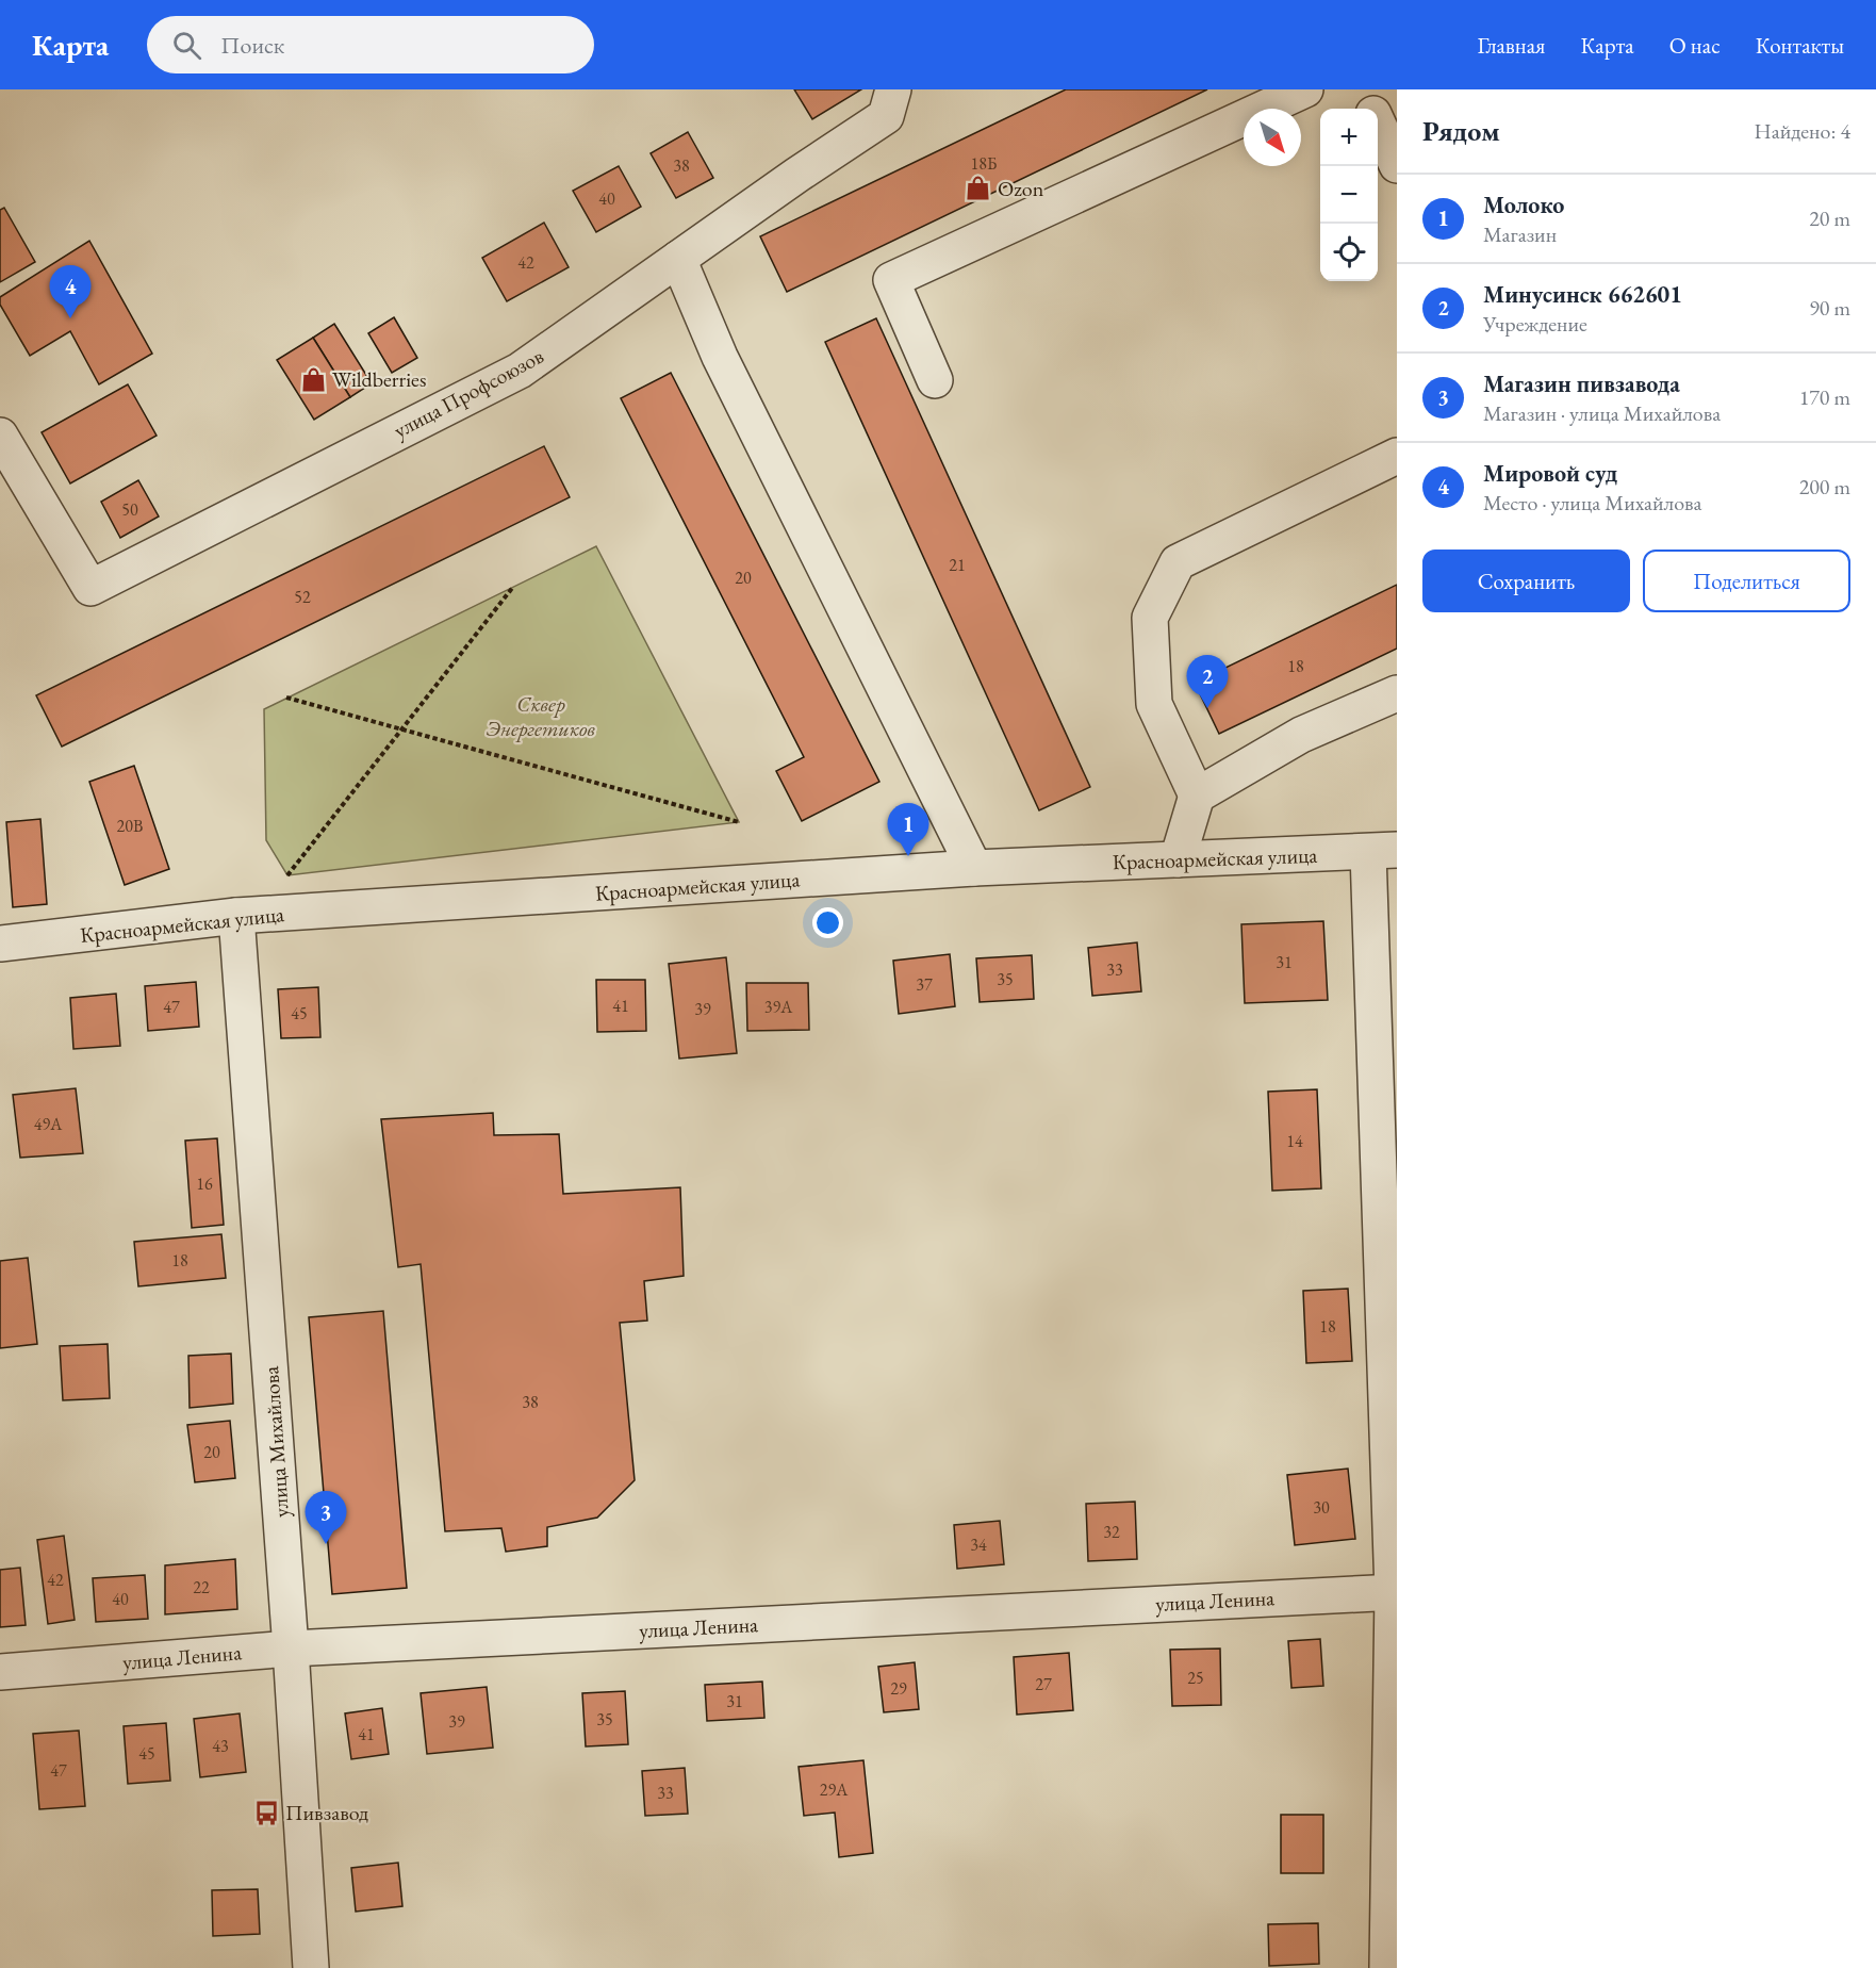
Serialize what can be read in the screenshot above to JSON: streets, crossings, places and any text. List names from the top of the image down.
{
  "streets": {
    "street": [
      "улица Профсоюзов",
      "Красноармейская улица",
      "улица Михайлова",
      "улица Ленина"
    ]
  },
  "crossings": [
    ["Красноармейская улица", "улица Михайлова"],
    ["улица Михайлова", "улица Ленина"]
  ],
  "parks": ["Сквер Энергетиков"],
  "places": {
    "shop": ["Ozon", "Wildberries"],
    "bus stop": ["Пивзавод"]
  },
  "house_numbers": [
    "18Б",
    "38",
    "40",
    "42",
    "50",
    "21",
    "20",
    "52",
    "18",
    "20В",
    "31",
    "33",
    "35",
    "37",
    "41",
    "47",
    "39А",
    "39",
    "45",
    "49А",
    "14",
    "16",
    "18",
    "18",
    "38",
    "20",
    "30",
    "32",
    "34",
    "42",
    "22",
    "40",
    "25",
    "27",
    "29",
    "31",
    "35",
    "39",
    "41",
    "43",
    "45",
    "47",
    "29А",
    "33"
  ],
  "north": "bottom right",
  "page": {
    "header": "Карта",
    "search": "Поиск",
    "nav": [
      "Главная",
      "Карта",
      "О нас",
      "Контакты"
    ],
    "heading": ["Рядом", "Найдено: 4"],
    "map_buttons": ["+", "−"],
    "list": [
      {
        "mark": "1",
        "name": "Молоко",
        "note": "Магазин",
        "value": "20 m"
      },
      {
        "mark": "2",
        "name": "Минусинск 662601",
        "note": "Учреждение",
        "value": "90 m"
      },
      {
        "mark": "3",
        "name": "Магазин пивзавода",
        "note": "Магазин · улица Михайлова",
        "value": "170 m"
      },
      {
        "mark": "4",
        "name": "Мировой суд",
        "note": "Место · улица Михайлова",
        "value": "200 m"
      }
    ],
    "pins": [
      "4",
      "2",
      "1",
      "3"
    ],
    "buttons": ["Сохранить", "Поделиться"]
  }
}
